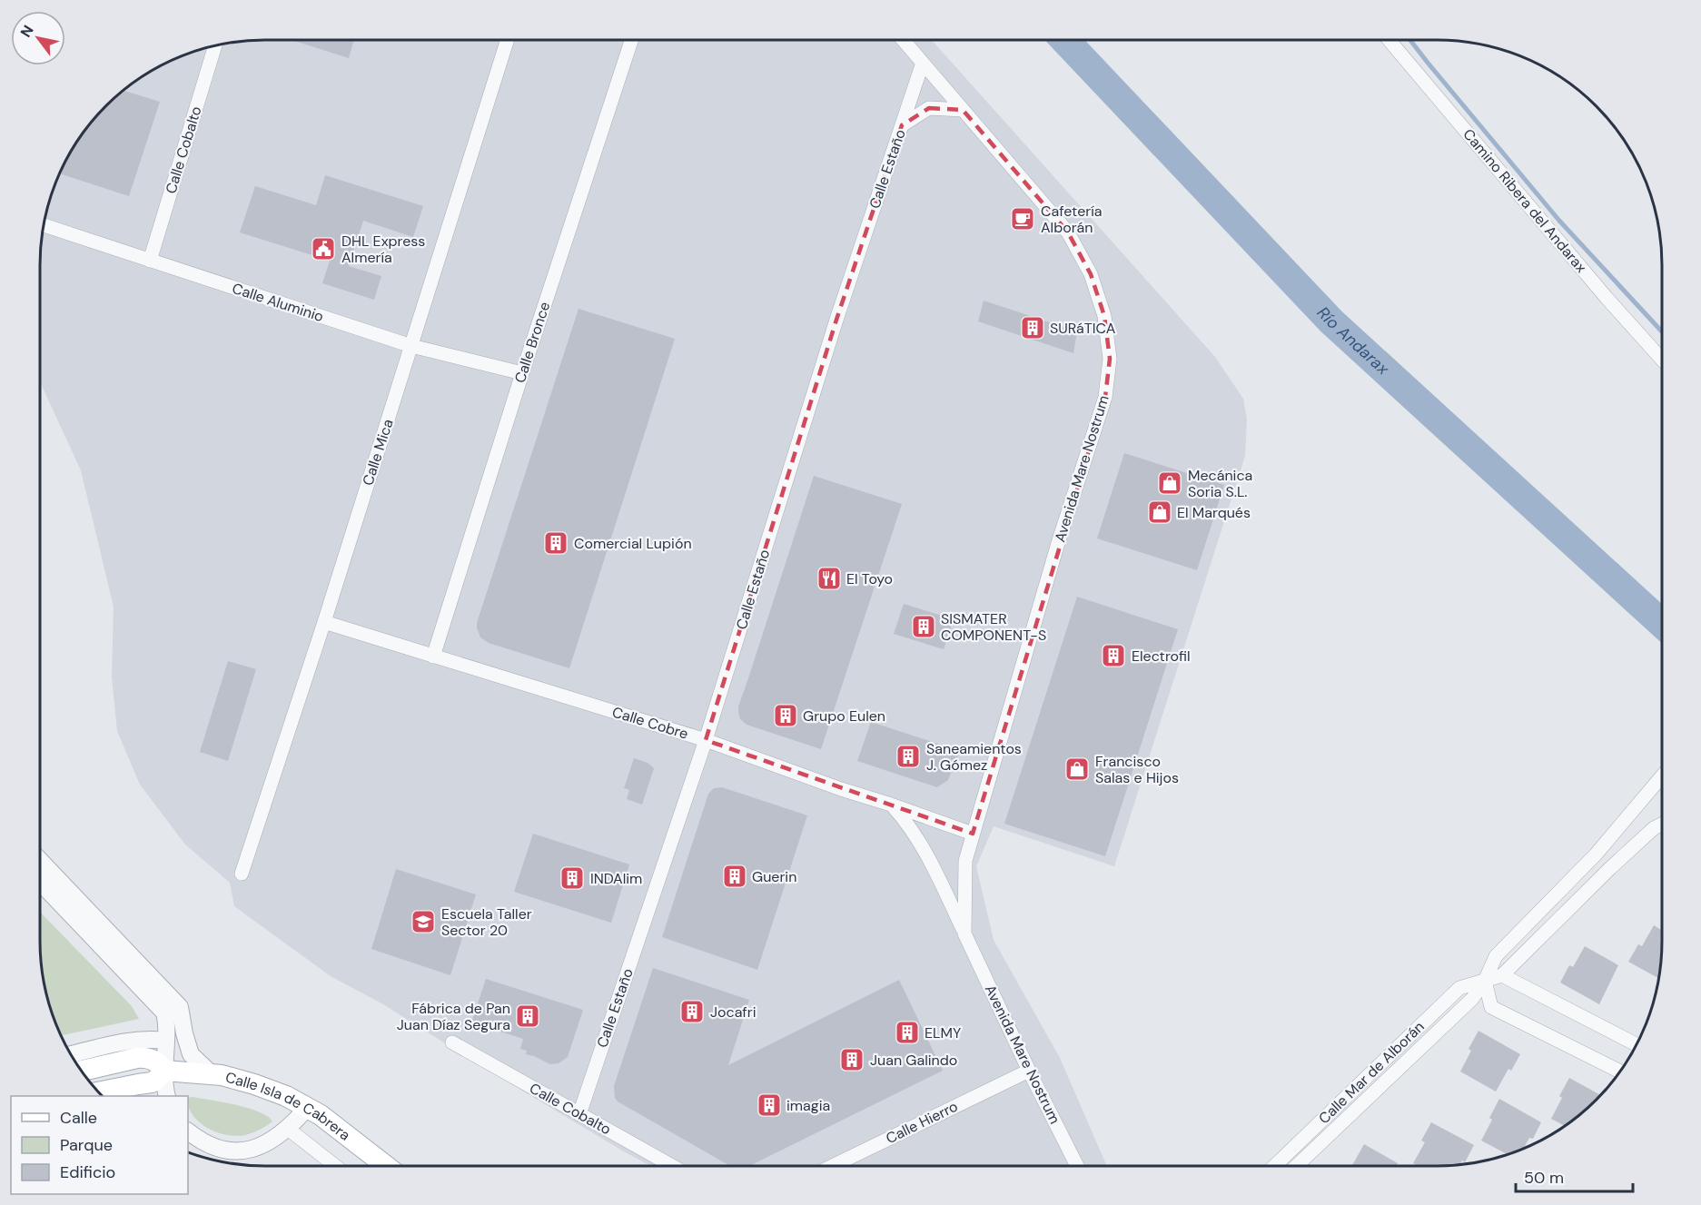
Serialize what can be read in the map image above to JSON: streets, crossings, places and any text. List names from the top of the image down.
{
  "streets": {
    "main road": ["Calle Isla de Cabrera"],
    "street": [
      "Calle Cobalto",
      "Calle Estaño",
      "Camino Ribera del Andarax",
      "Calle Aluminio",
      "Calle Bronce",
      "Calle Mica",
      "Avenida Mare Nostrum",
      "Calle Cobre",
      "Calle Mar de Alborán",
      "Calle Hierro"
    ]
  },
  "crossings": [
    ["Calle Cobalto", "Calle Estaño"],
    ["Calle Cobalto", "Calle Aluminio"],
    ["Calle Estaño", "Avenida Mare Nostrum"],
    ["Calle Estaño", "Calle Cobre"],
    ["Calle Aluminio", "Calle Bronce"],
    ["Calle Aluminio", "Calle Mica"],
    ["Calle Bronce", "Calle Cobre"],
    ["Calle Mica", "Calle Cobre"],
    ["Avenida Mare Nostrum", "Calle Cobre"],
    ["Avenida Mare Nostrum", "Calle Hierro"]
  ],
  "water": ["Río Andarax"],
  "places": {
    "cafe": ["Cafetería Alborán"],
    "public building": ["DHL Express Almería"],
    "building": [
      "SURáTICA",
      "Comercial Lupión",
      "SISMATER COMPONENT-S",
      "Electrofil",
      "Grupo Eulen",
      "Saneamientos J. Gómez",
      "Guerin",
      "INDAlim",
      "Jocafri",
      "Fábrica de Pan Juan Díaz Segura",
      "ELMY",
      "Juan Galindo",
      "imagia"
    ],
    "shop": ["Mecánica Soria S.L.", "El Marqués", "Francisco Salas e Hijos"],
    "restaurant": ["El Toyo"],
    "school or university": ["Escuela Taller Sector 20"]
  },
  "legend": ["Calle", "Parque", "Edificio"],
  "scale_bar": "50 m",
  "north": "top left"
}
